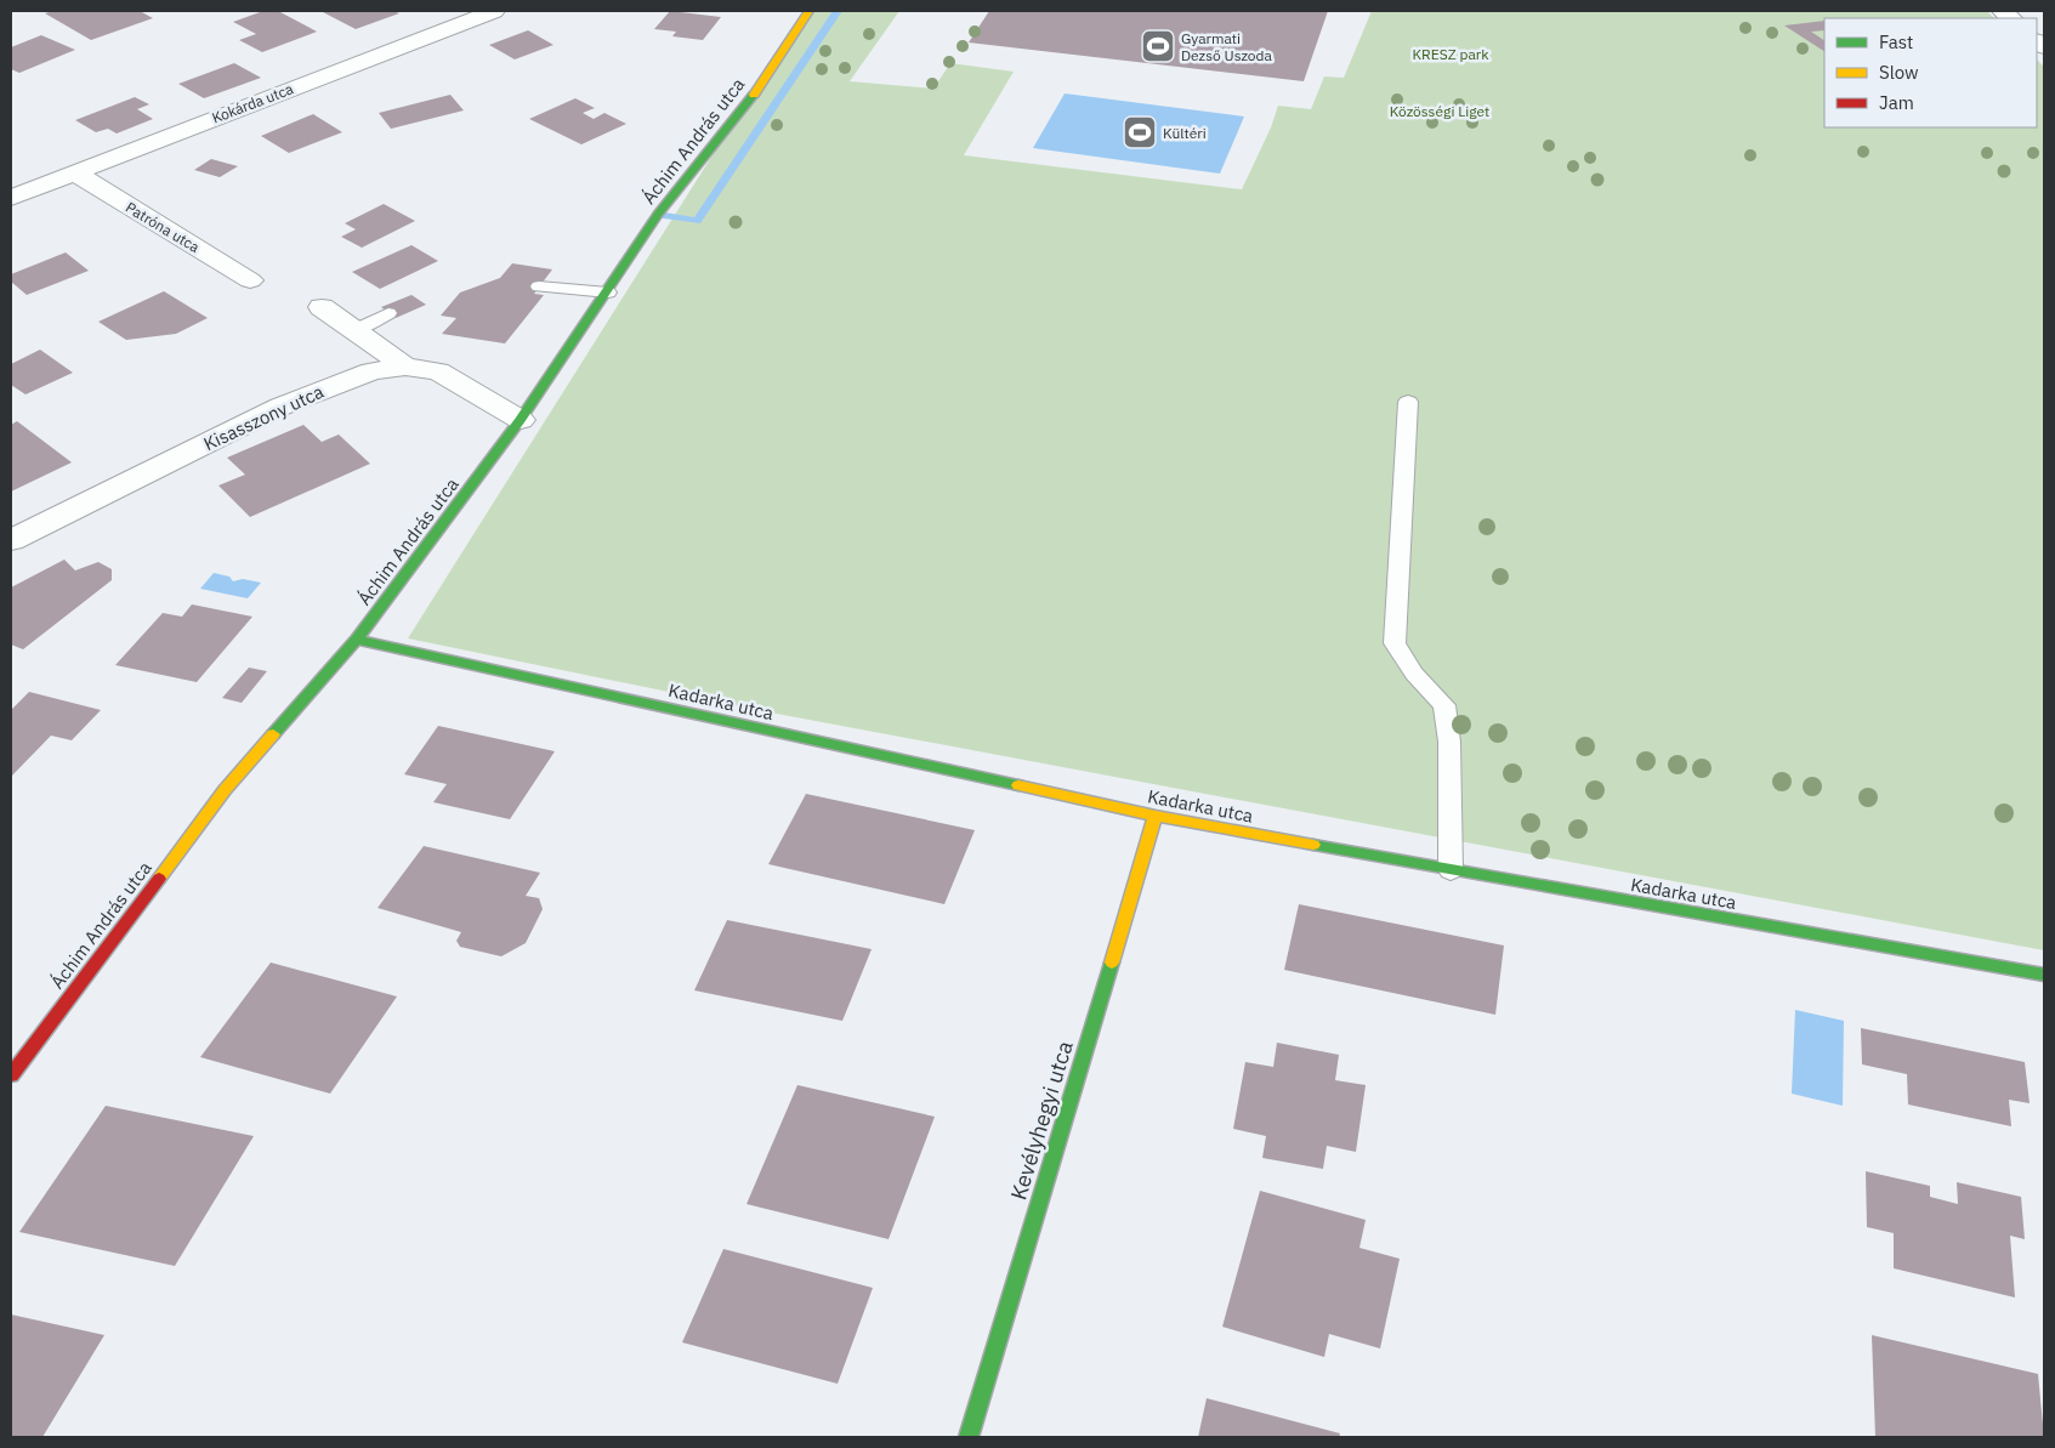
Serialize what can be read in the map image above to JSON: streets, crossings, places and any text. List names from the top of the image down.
{
  "streets": {
    "street": [
      "Kokárda utca",
      "Áchim András utca",
      "Patróna utca",
      "Kisasszony utca",
      "Kadarka utca",
      "Kevélyhegyi utca"
    ]
  },
  "crossings": [
    ["Kokárda utca", "Patróna utca"],
    ["Áchim András utca", "Kisasszony utca"],
    ["Áchim András utca", "Kadarka utca"],
    ["Kadarka utca", "Kevélyhegyi utca"]
  ],
  "parks": ["KRESZ park", "Közösségi Liget"],
  "places": {
    "sports": ["Gyarmati Dezső Uszoda", "Kültéri"]
  },
  "legend": ["Fast", "Slow", "Jam"]
}
